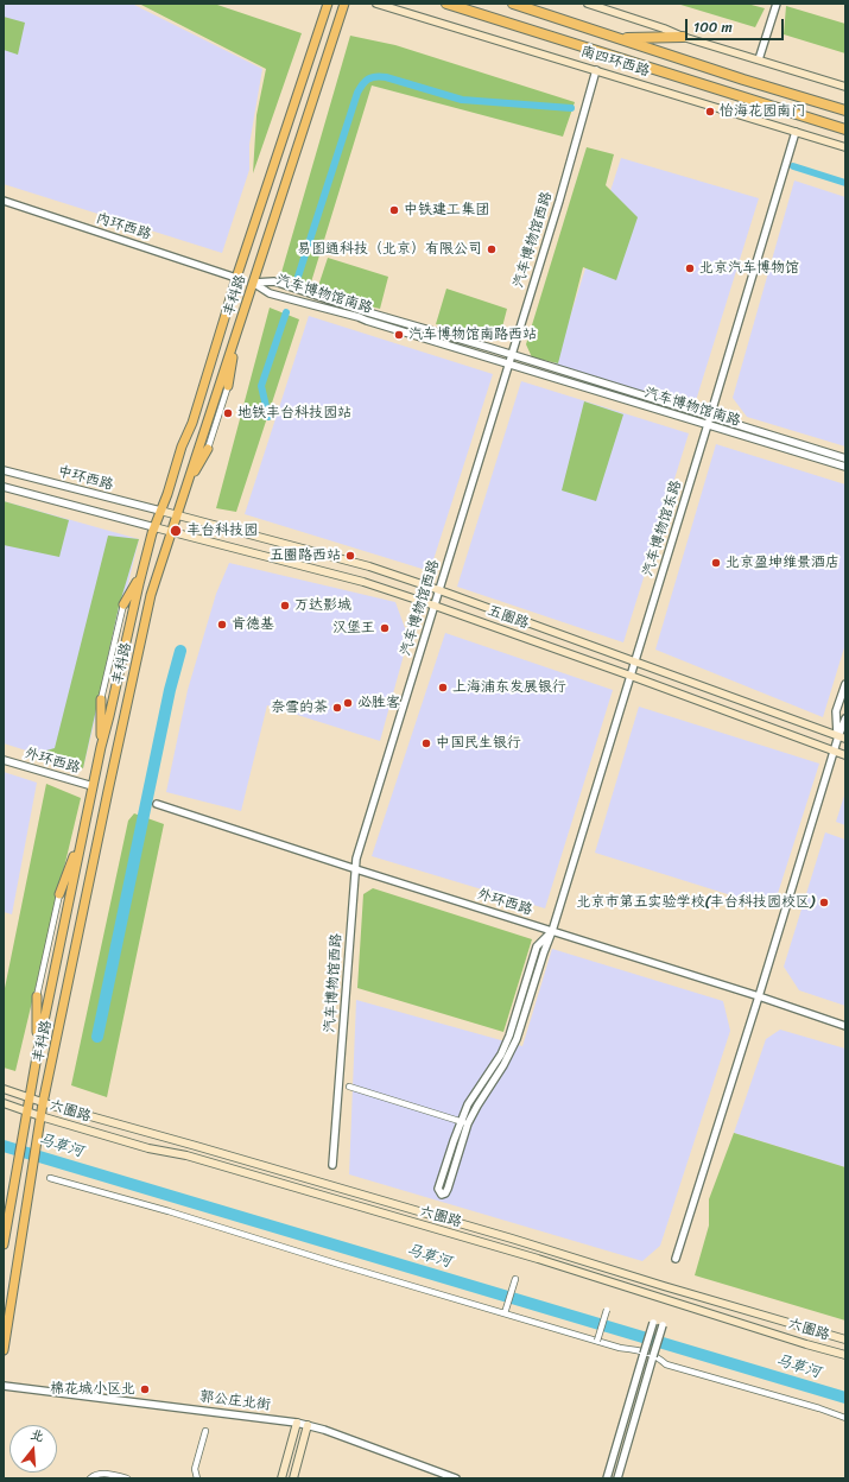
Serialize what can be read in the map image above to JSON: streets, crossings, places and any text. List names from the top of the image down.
{
  "streets": {
    "highway": ["南四环西路"],
    "main road": ["丰科路", "五圈路", "六圈路"],
    "street": [
      "内环西路",
      "汽车博物馆西路",
      "汽车博物馆南路",
      "中环西路",
      "汽车博物馆东路",
      "外环西路",
      "郭公庄北街"
    ]
  },
  "crossings": [
    ["南四环西路", "汽车博物馆西路"],
    ["南四环西路", "汽车博物馆东路"],
    ["内环西路", "丰科路"],
    ["汽车博物馆西路", "汽车博物馆南路"],
    ["汽车博物馆西路", "五圈路"],
    ["汽车博物馆西路", "外环西路"],
    ["汽车博物馆南路", "丰科路"],
    ["汽车博物馆南路", "汽车博物馆东路"],
    ["丰科路", "中环西路"],
    ["丰科路", "五圈路"],
    ["丰科路", "外环西路"],
    ["丰科路", "六圈路"],
    ["中环西路", "五圈路"],
    ["汽车博物馆东路", "五圈路"],
    ["汽车博物馆东路", "外环西路"]
  ],
  "water": ["马草河"],
  "places": [
    "怡海花园南门",
    "中铁建工集团",
    "易图通科技（北京）有限公司",
    "北京汽车博物馆",
    "汽车博物馆南路西站",
    "地铁丰台科技园站",
    "丰台科技园",
    "五圈路西站",
    "北京盈坤维景酒店",
    "万达影城",
    "肯德基",
    "汉堡王",
    "上海浦东发展银行",
    "必胜客",
    "奈雪的茶",
    "中国民生银行",
    "北京市第五实验学校(丰台科技园校区)",
    "棉花城小区北"
  ],
  "scale_bar": "100 m",
  "north": "top"
}
